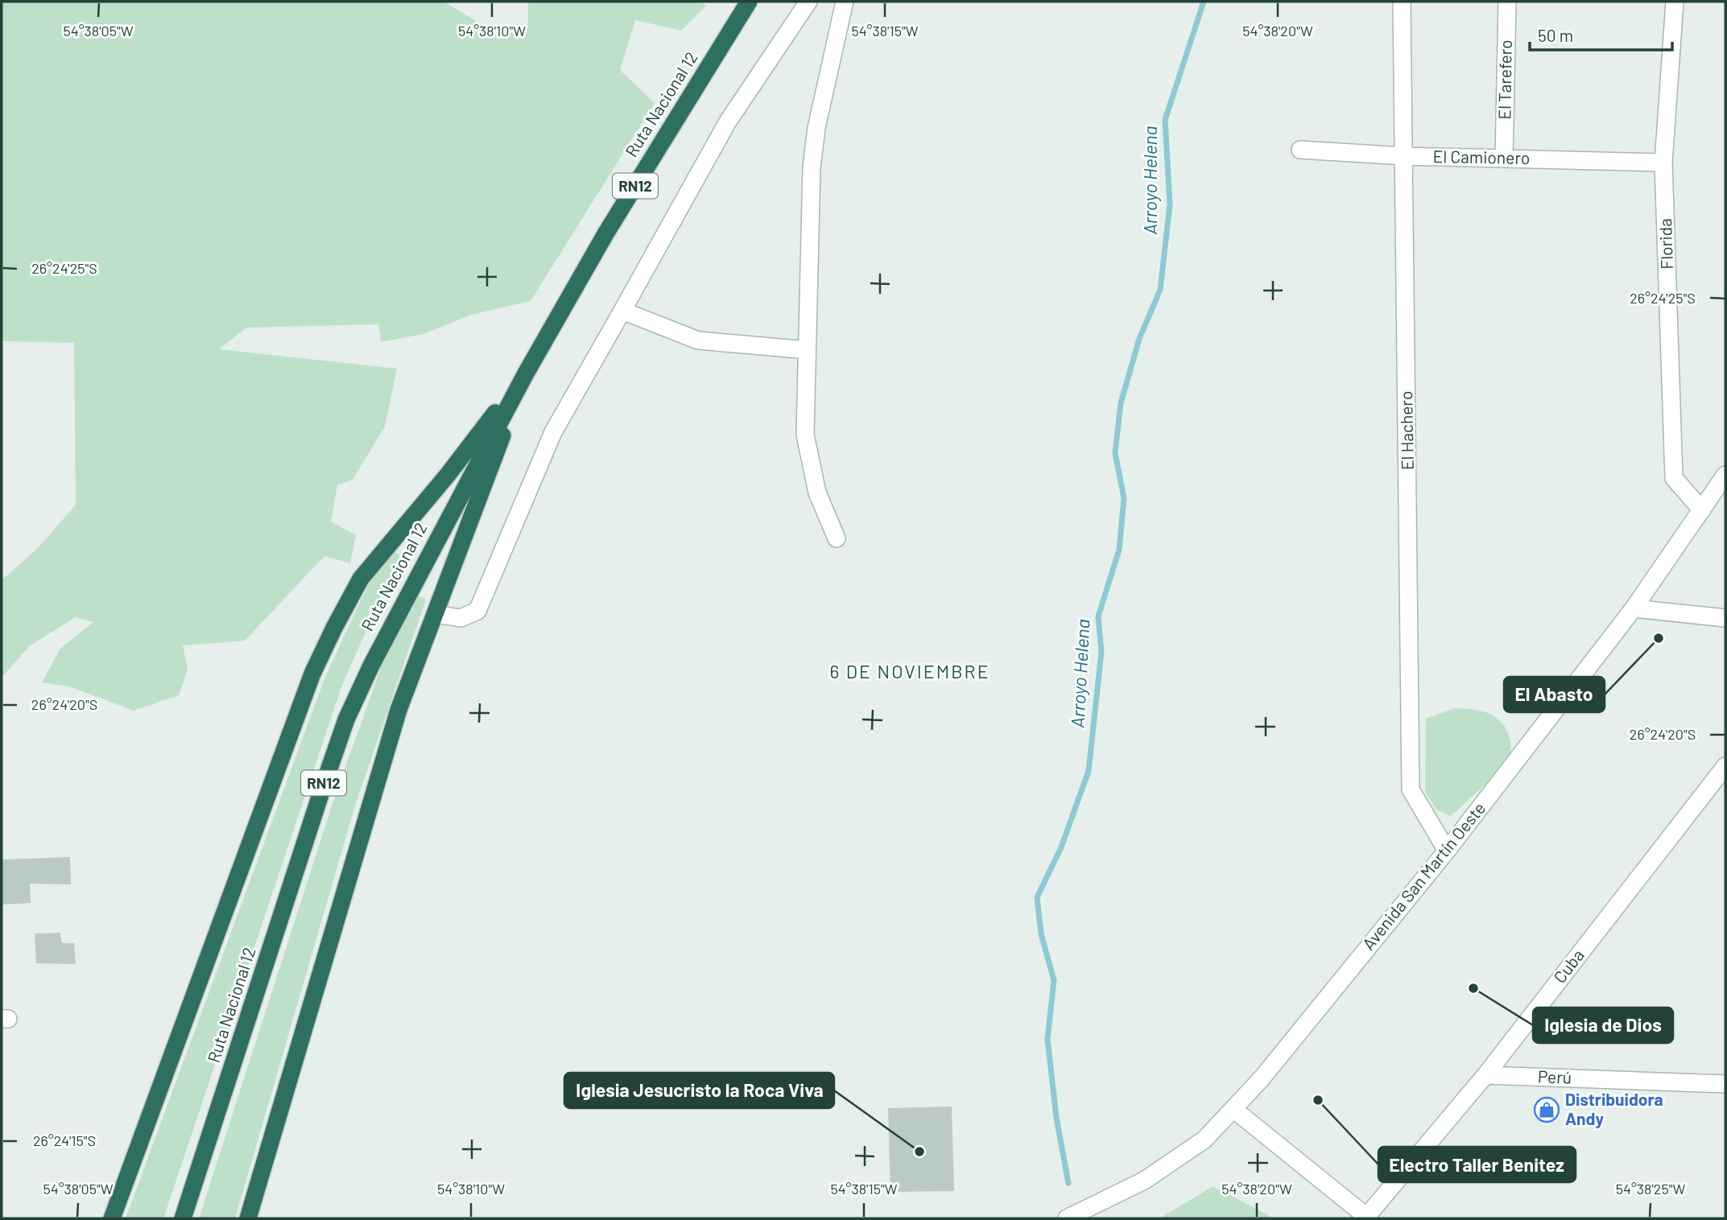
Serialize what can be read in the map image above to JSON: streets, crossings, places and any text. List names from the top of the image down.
{
  "streets": {
    "highway": ["Ruta Nacional 12", "RN12"],
    "street": [
      "El Tarefero",
      "El Camionero",
      "Florida",
      "El Hachero",
      "Avenida San Martín Oeste",
      "Cuba",
      "Perú"
    ]
  },
  "crossings": [
    ["El Tarefero", "El Camionero"],
    ["El Camionero", "Florida"],
    ["El Camionero", "El Hachero"],
    ["Florida", "Avenida San Martín Oeste"],
    ["El Hachero", "Avenida San Martín Oeste"],
    ["Cuba", "Perú"]
  ],
  "districts": ["6 DE NOVIEMBRE"],
  "water": ["Arroyo Helena"],
  "places": {
    "other": [
      "El Abasto",
      "Iglesia de Dios",
      "Electro Taller Benitez",
      "Iglesia Jesucristo la Roca Viva"
    ],
    "shop": ["Distribuidora Andy"]
  },
  "scale_bar": "50 m",
  "coordinates": [
    "54°38'05\"W",
    "54°38'10\"W",
    "54°38'15\"W",
    "54°38'20\"W",
    "26°24'25\"S",
    "26°24'20\"S",
    "26°24'15\"S",
    "54°38'25\"W"
  ]
}
